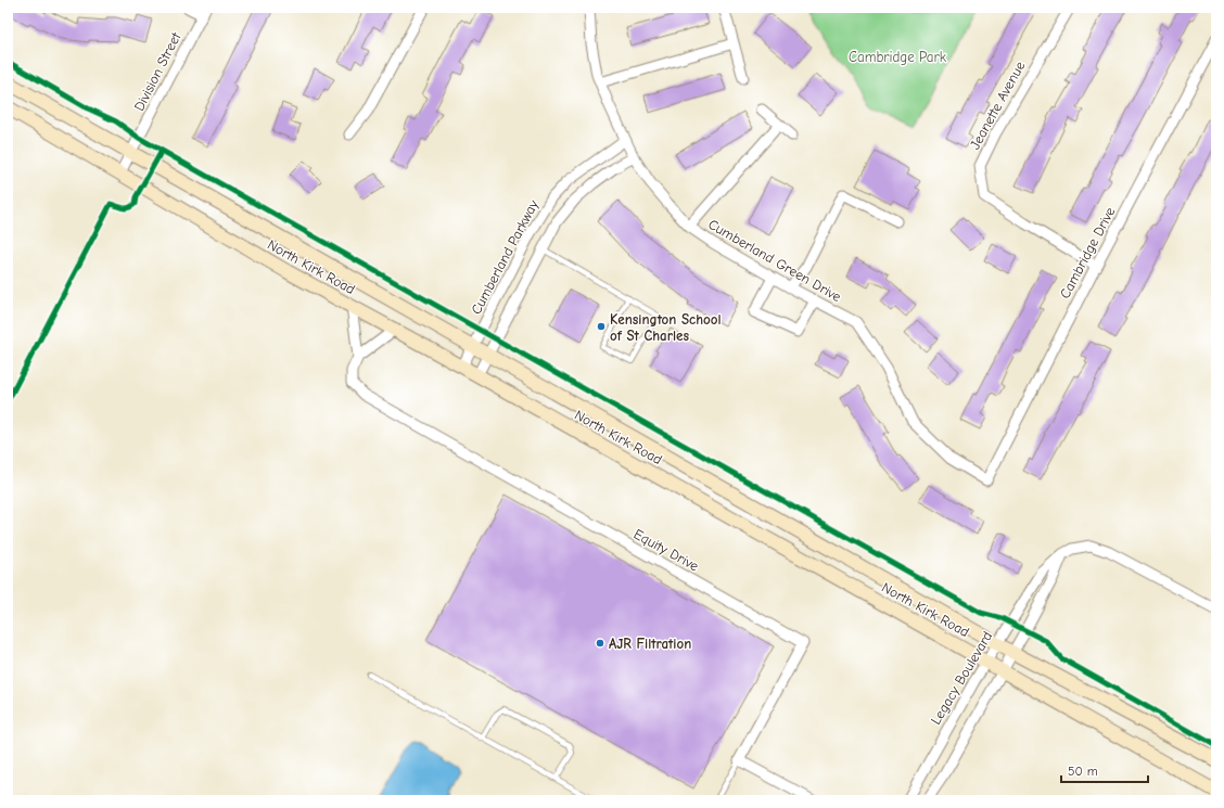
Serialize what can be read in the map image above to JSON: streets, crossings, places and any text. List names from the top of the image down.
{
  "streets": {
    "main road": ["North Kirk Road"],
    "street": [
      "Division Street",
      "Jeanette Avenue",
      "Cambridge Drive",
      "Cumberland Parkway",
      "Cumberland Green Drive",
      "Equity Drive",
      "Legacy Boulevard"
    ]
  },
  "crossings": [
    ["Division Street", "North Kirk Road"],
    ["Jeanette Avenue", "Cambridge Drive"],
    ["Cambridge Drive", "Cumberland Green Drive"],
    ["Cumberland Parkway", "Cumberland Green Drive"],
    ["Cumberland Parkway", "North Kirk Road"],
    ["North Kirk Road", "Equity Drive"],
    ["North Kirk Road", "Legacy Boulevard"]
  ],
  "parks": ["Cambridge Park"],
  "places": ["Kensington School of St Charles", "AJR Filtration"],
  "scale_bar": "50 m"
}
